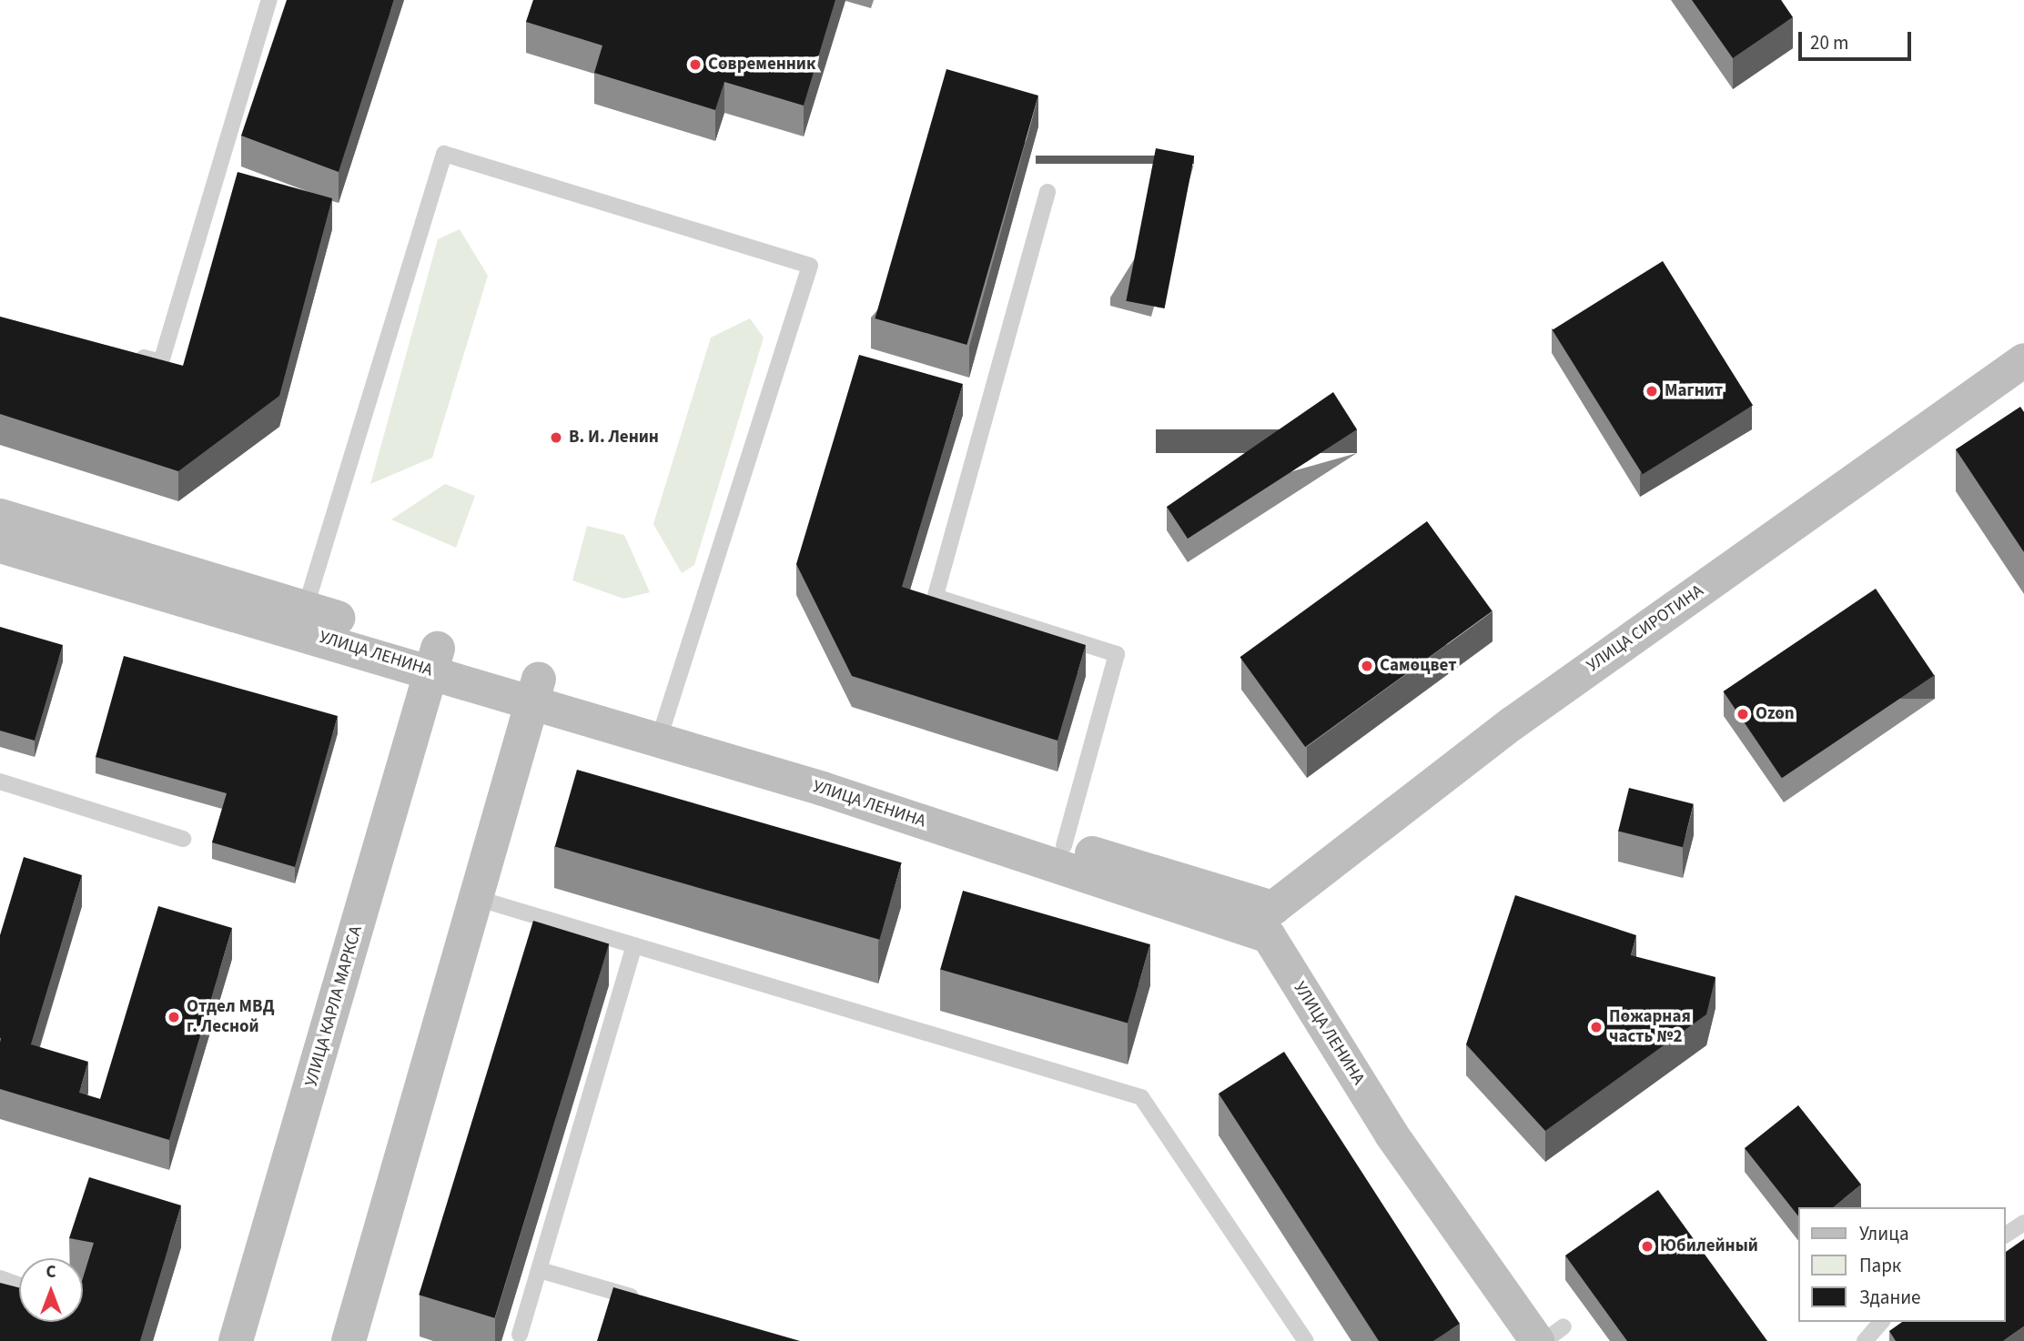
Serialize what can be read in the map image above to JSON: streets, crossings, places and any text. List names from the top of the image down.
{
  "streets": {
    "main road": ["УЛИЦА СИРОТИНА", "УЛИЦА ЛЕНИНА", "УЛИЦА КАРЛА МАРКСА"]
  },
  "crossings": [
    ["УЛИЦА СИРОТИНА", "УЛИЦА ЛЕНИНА"],
    ["УЛИЦА ЛЕНИНА", "УЛИЦА КАРЛА МАРКСА"]
  ],
  "places": [
    "Современник",
    "Магнит",
    "В. И. Ленин",
    "Самоцвет",
    "Ozon",
    "Отдел МВД г. Лесной",
    "Пожарная часть №2",
    "Юбилейный"
  ],
  "legend": ["Улица", "Парк", "Здание"],
  "scale_bar": "20 m",
  "north": "top"
}
